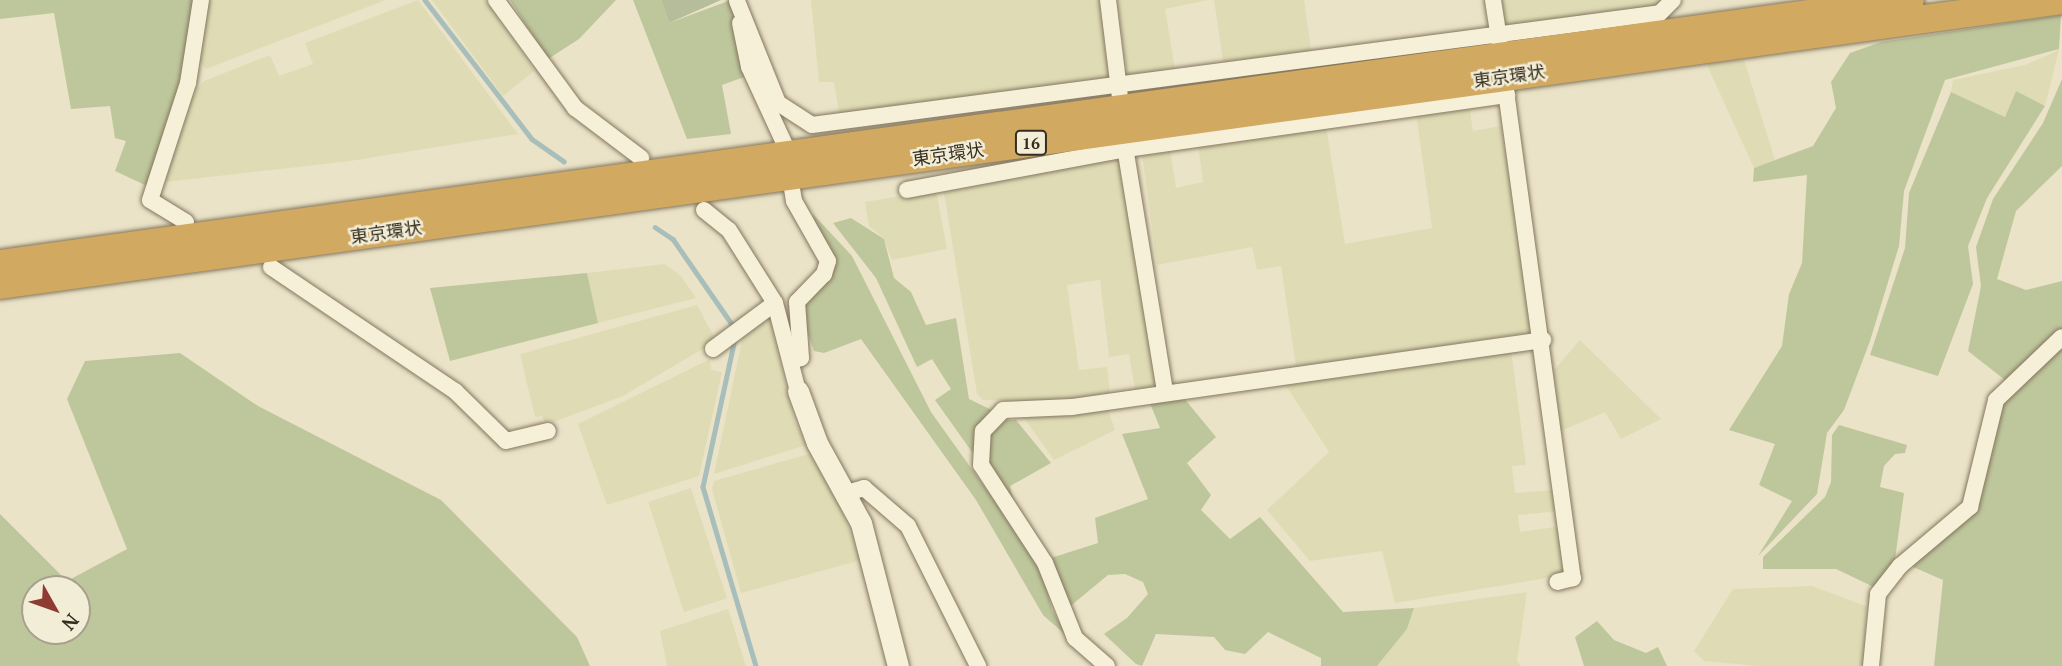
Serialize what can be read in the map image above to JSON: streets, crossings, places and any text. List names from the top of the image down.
{
  "streets": {
    "highway": ["東京環状", "16"]
  },
  "north": "bottom right"
}
